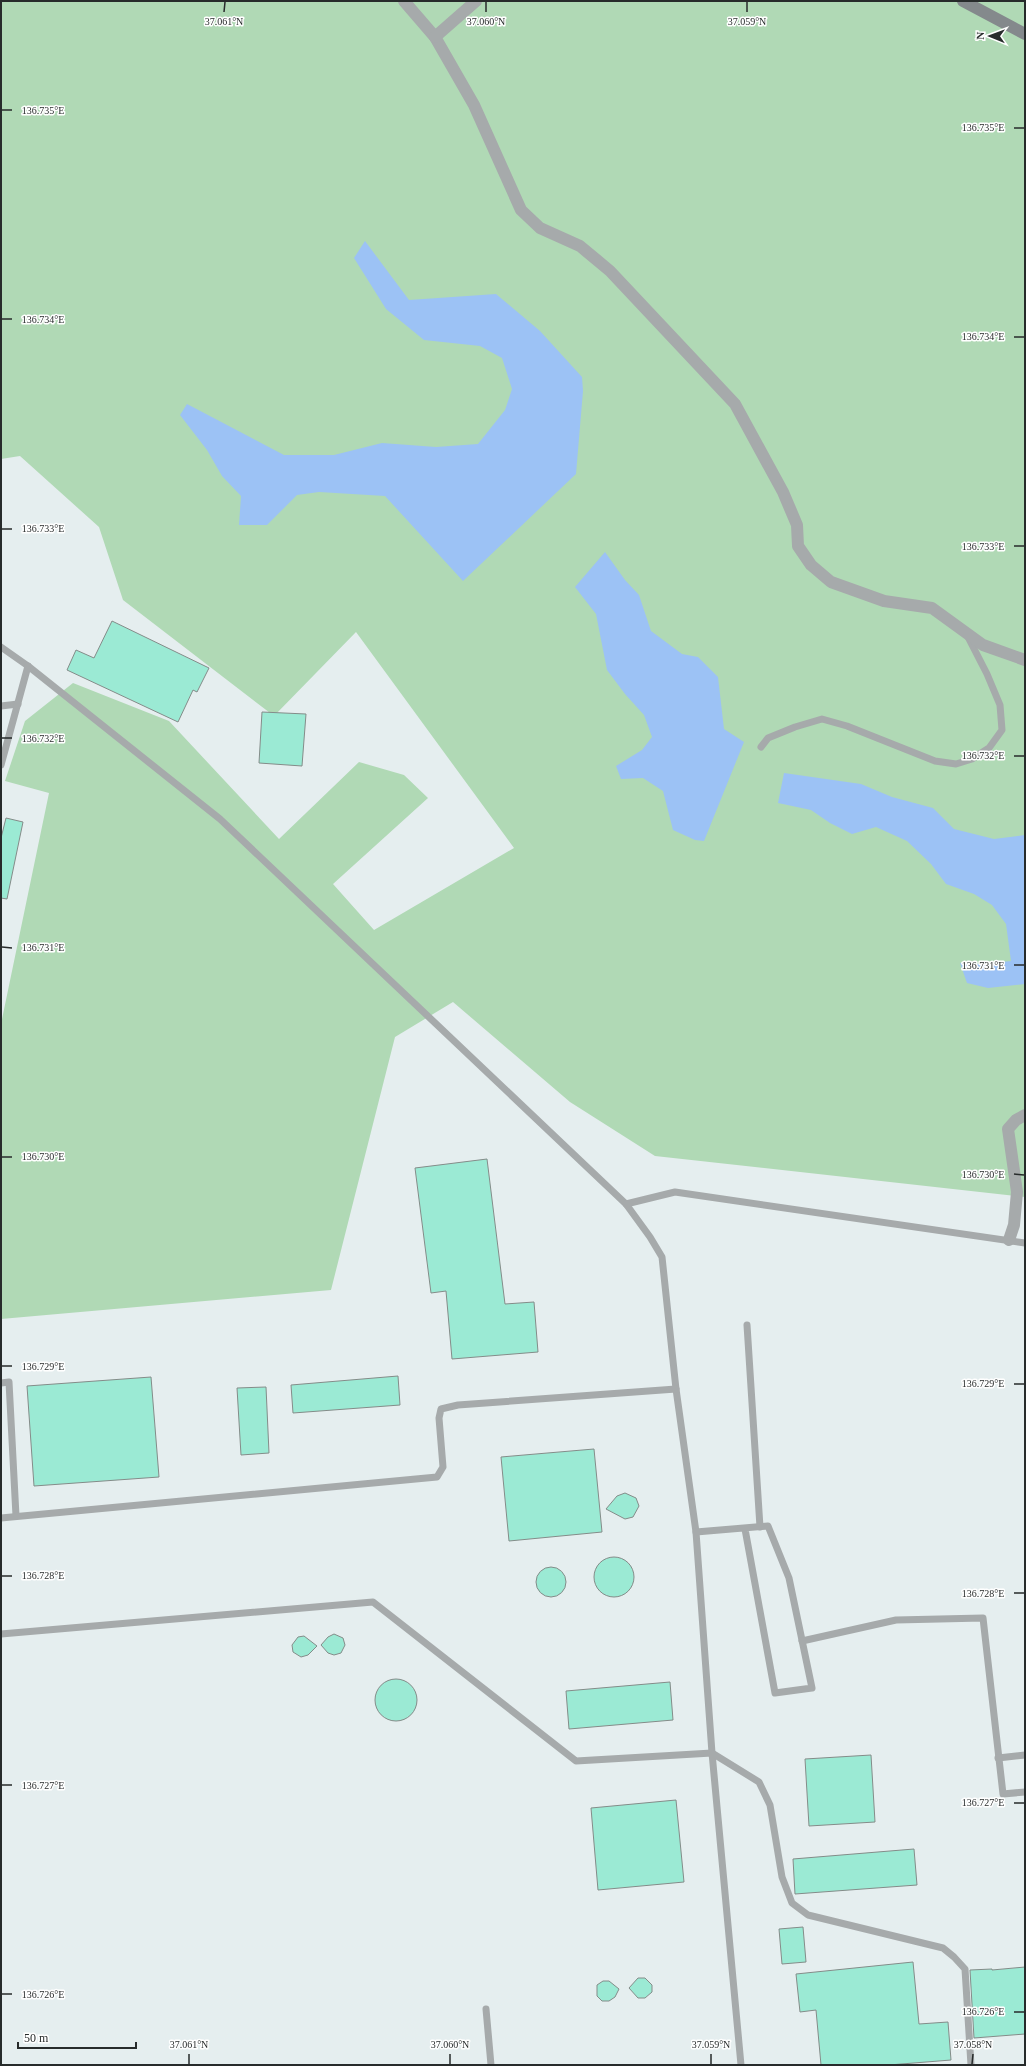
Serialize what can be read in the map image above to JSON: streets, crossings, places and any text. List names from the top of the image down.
{
  "scale_bar": "50 m",
  "north": "left",
  "coordinates": [
    "37.061°N",
    "37.060°N",
    "37.059°N",
    "136.735°E",
    "136.734°E",
    "136.733°E",
    "136.732°E",
    "136.731°E",
    "136.730°E",
    "136.729°E",
    "136.728°E",
    "136.727°E",
    "136.726°E",
    "37.058°N"
  ]
}
